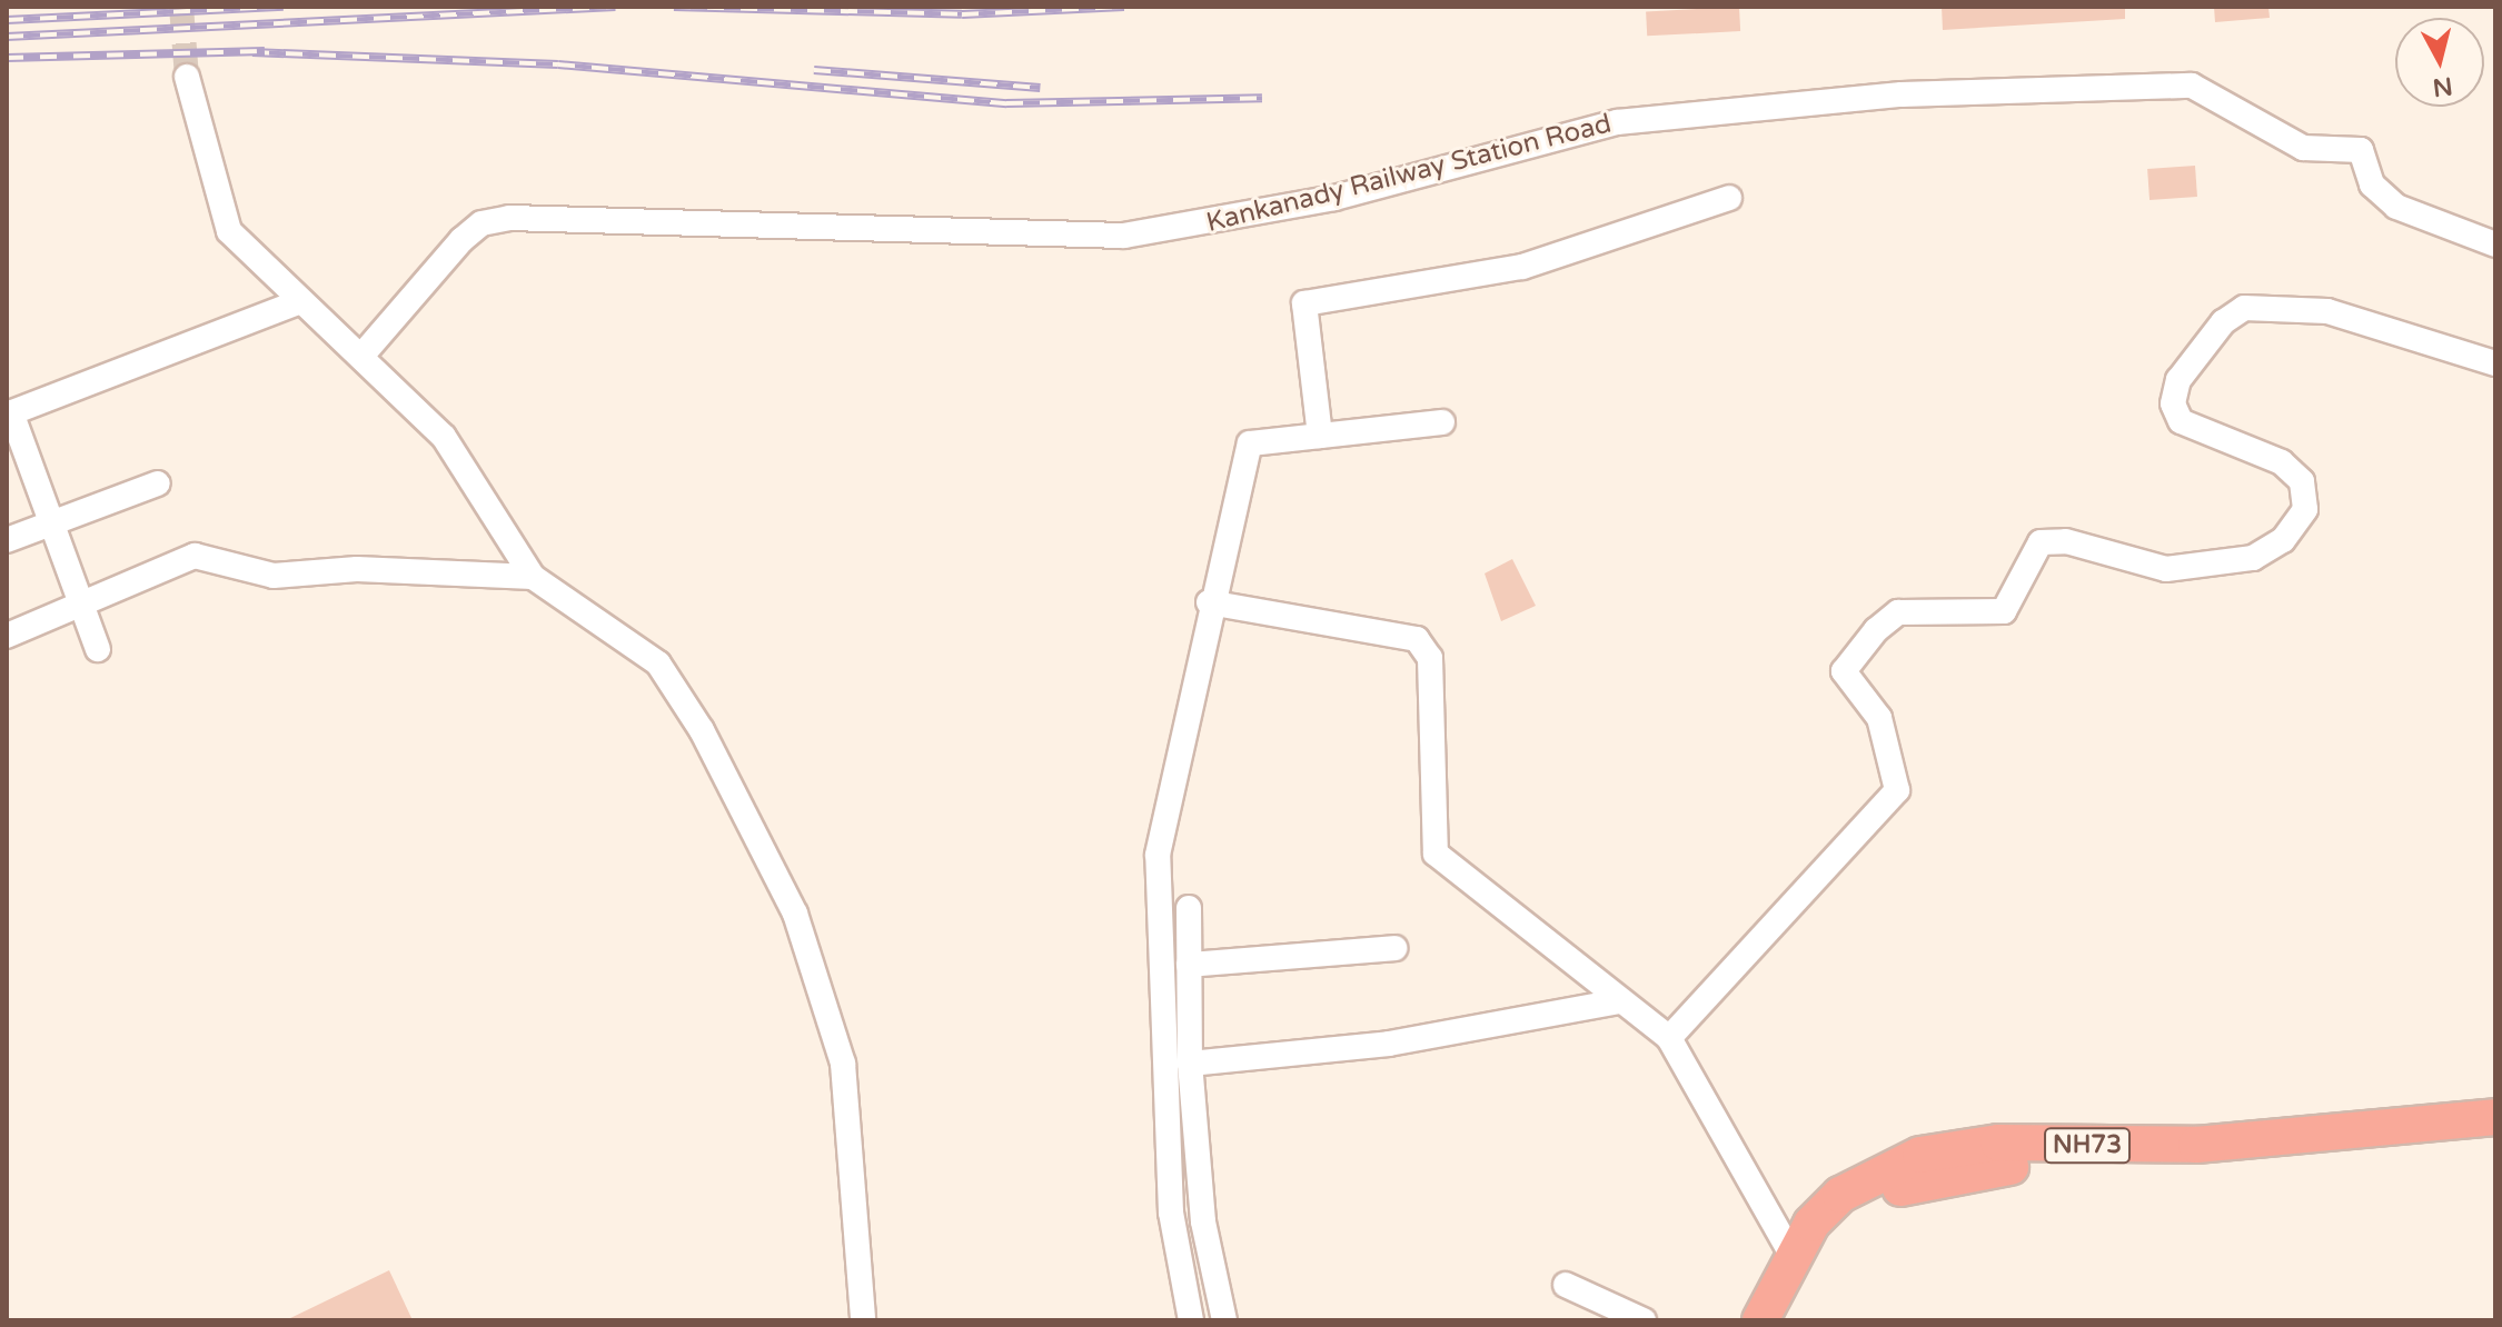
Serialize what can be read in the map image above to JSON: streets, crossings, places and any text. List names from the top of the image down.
{
  "streets": {
    "highway": ["NH73"],
    "street": ["Kankanady Railway Station Road"]
  },
  "north": "bottom"
}
